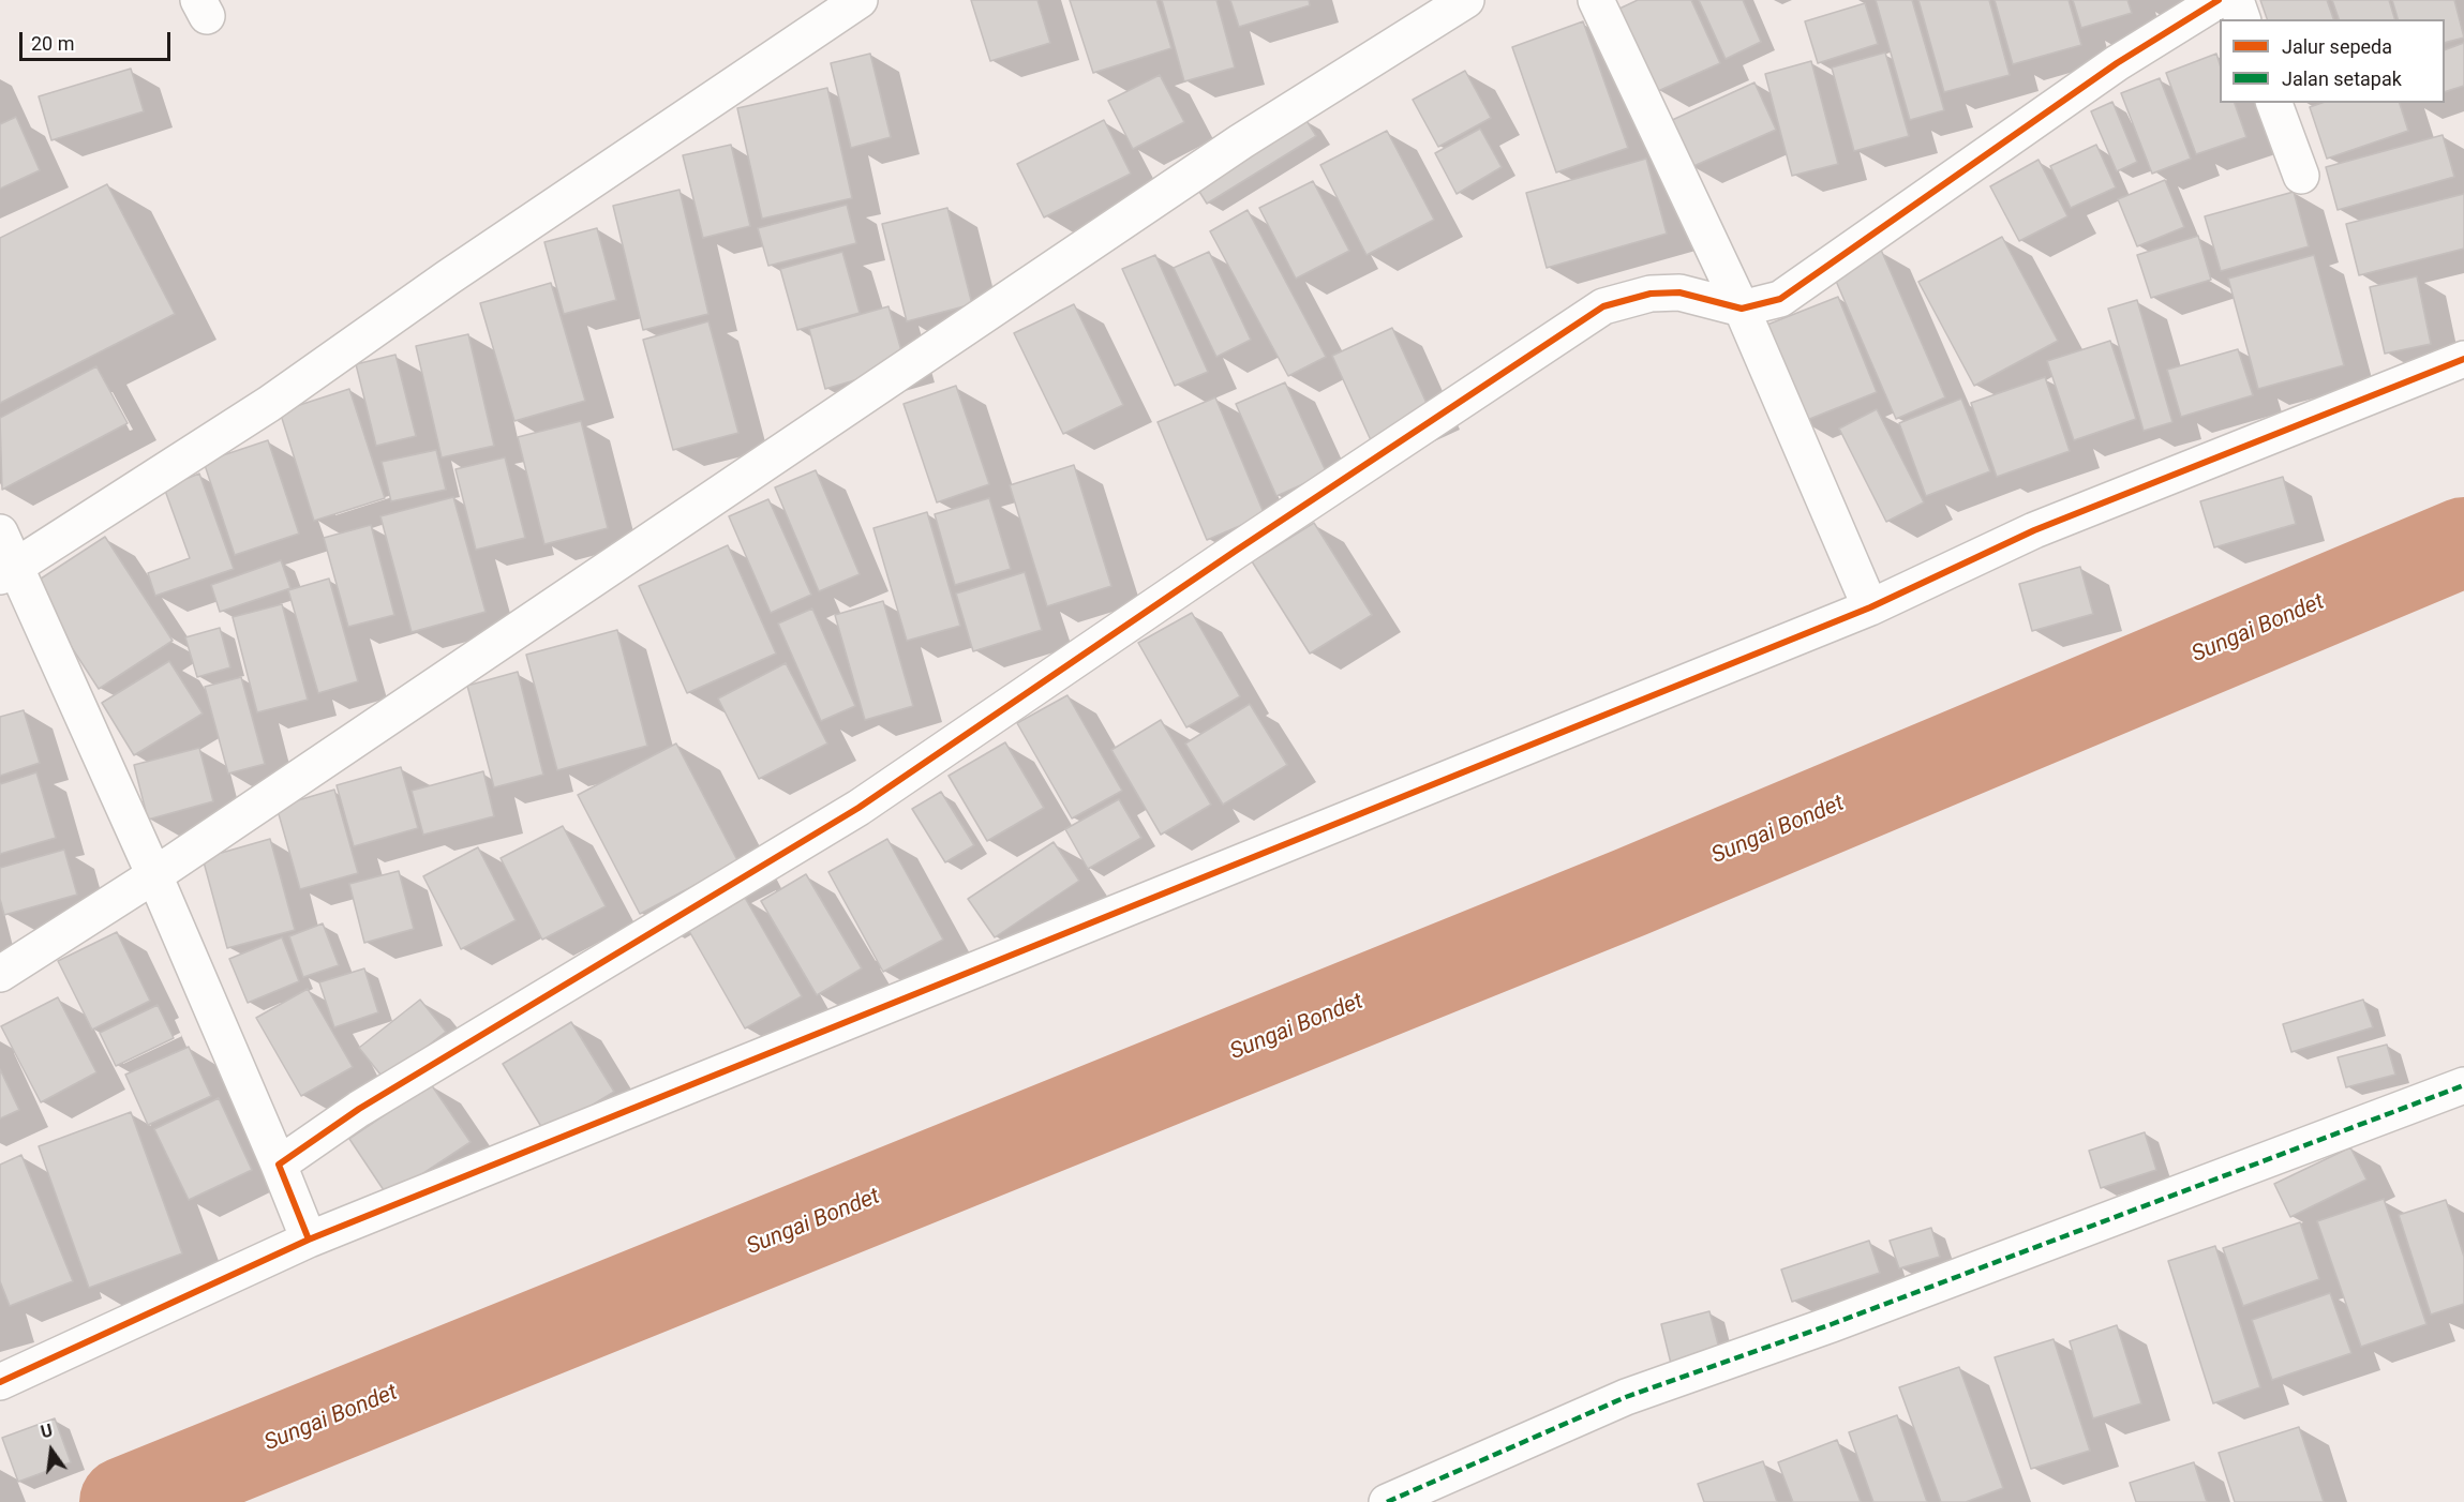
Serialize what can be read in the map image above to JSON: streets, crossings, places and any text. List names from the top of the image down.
{
  "water": ["Sungai Bondet"],
  "legend": ["Jalur sepeda", "Jalan setapak"],
  "scale_bar": "20 m",
  "north": "top"
}
